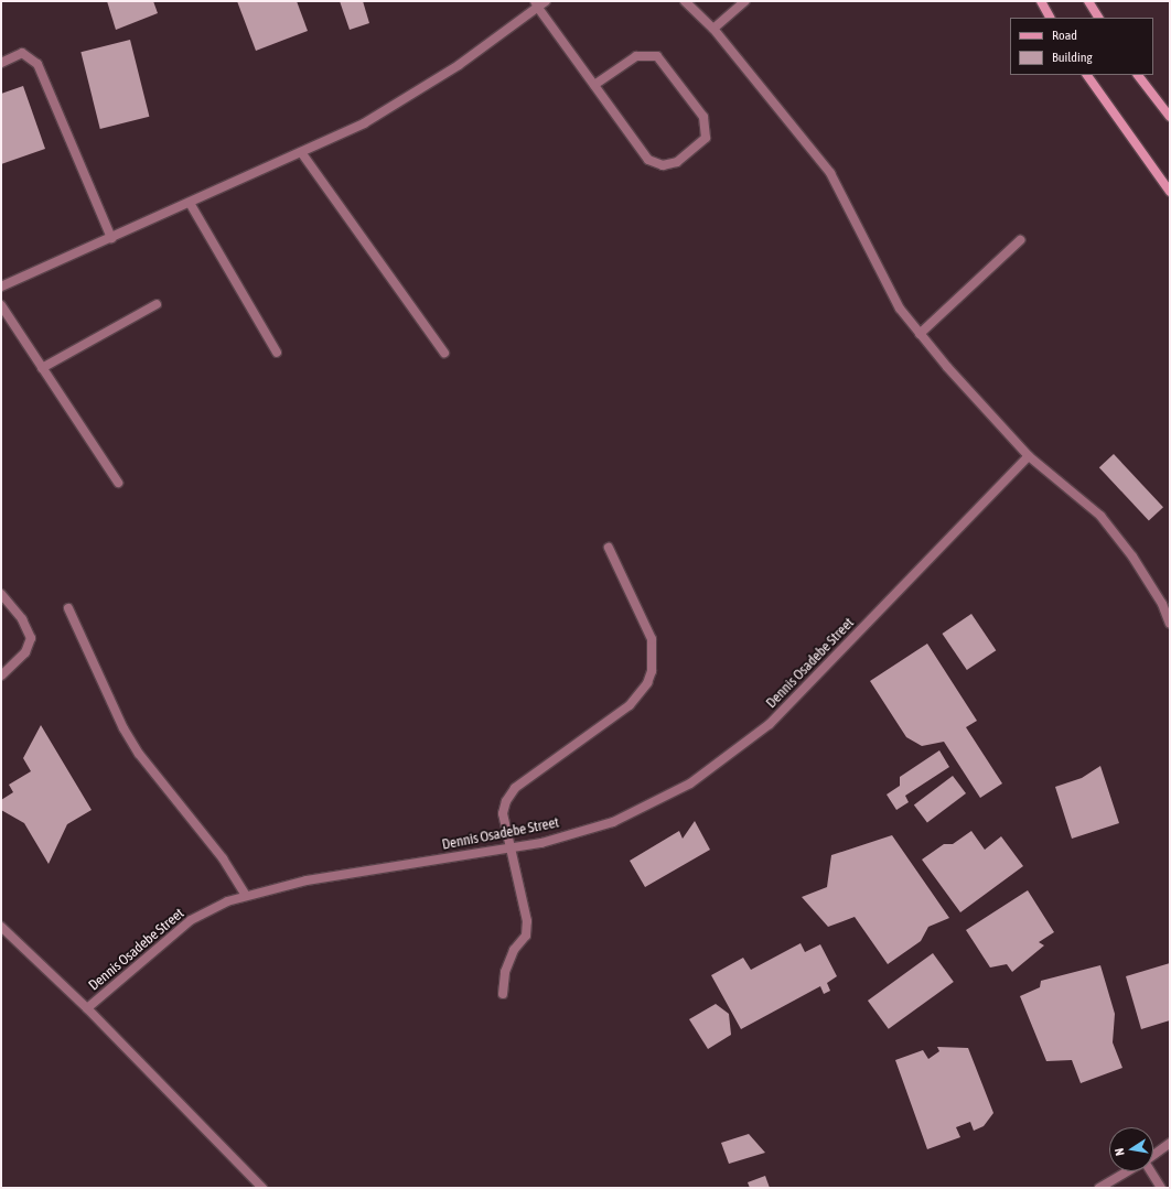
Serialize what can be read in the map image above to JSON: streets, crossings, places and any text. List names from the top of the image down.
{
  "streets": {
    "street": ["Dennis Osadebe Street"]
  },
  "legend": ["Road", "Building"],
  "north": "left"
}
